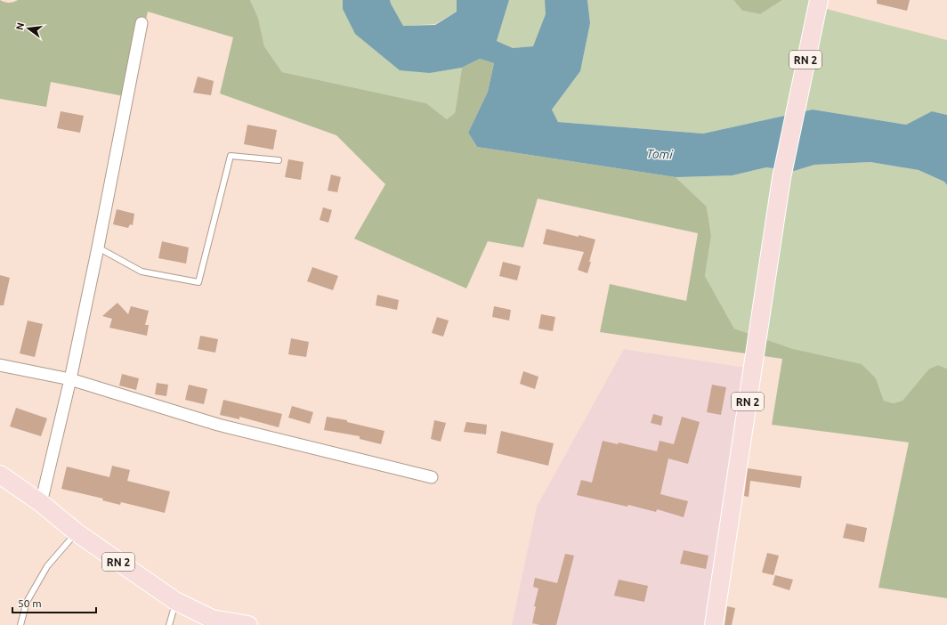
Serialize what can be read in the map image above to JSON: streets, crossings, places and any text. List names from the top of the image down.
{
  "streets": {
    "main road": ["RN 2"]
  },
  "water": ["Tomi"],
  "scale_bar": "50 m",
  "north": "left"
}
